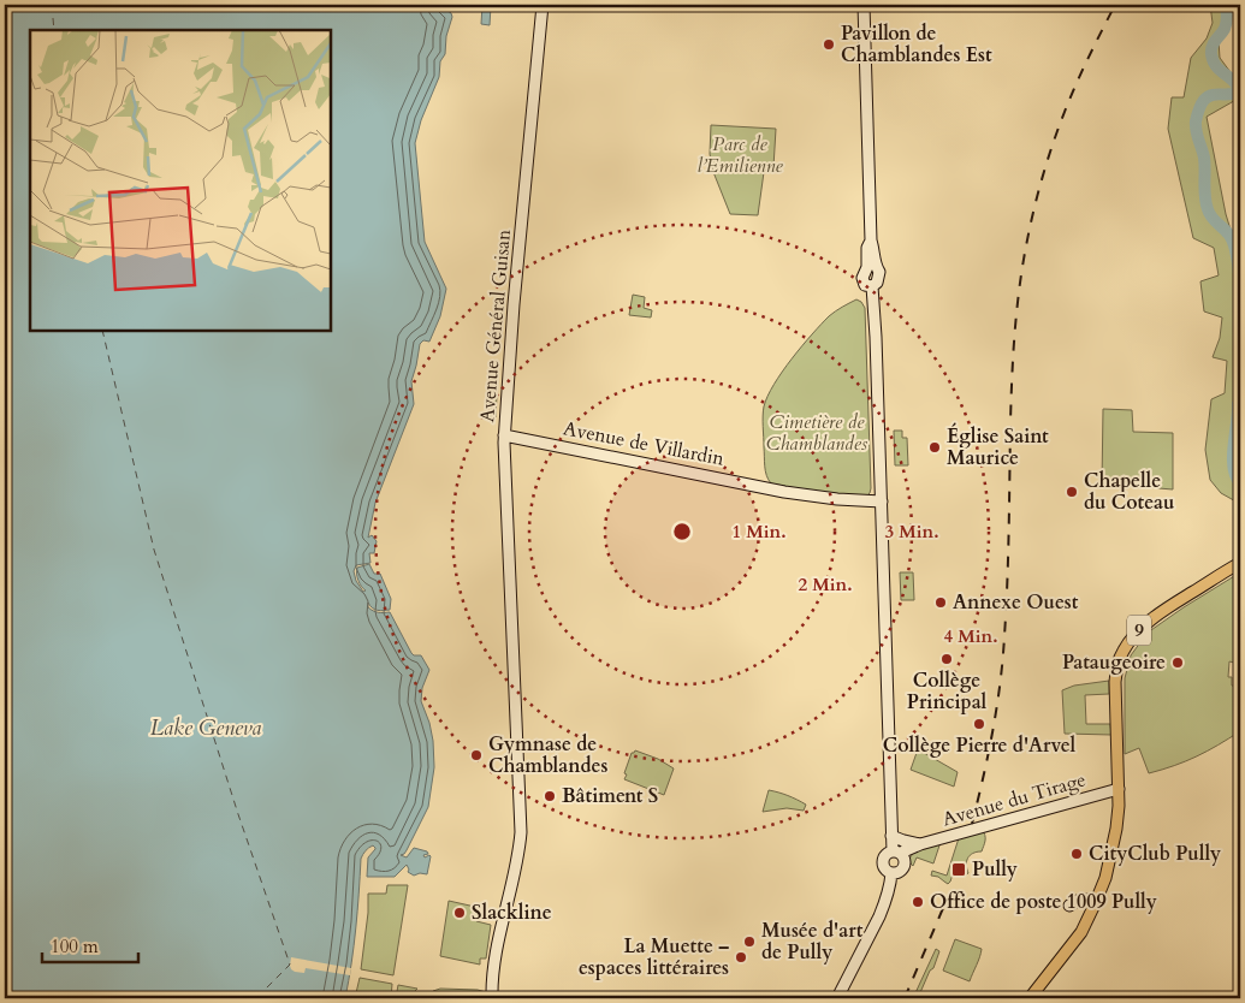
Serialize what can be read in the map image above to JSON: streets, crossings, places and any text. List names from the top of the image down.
{
  "streets": {
    "main road": ["9"],
    "street": ["Avenue Général Guisan", "Avenue de Villardin", "Avenue du Tirage"]
  },
  "crossings": [
    ["Avenue Général Guisan", "Avenue de Villardin"],
    ["9", "Avenue du Tirage"]
  ],
  "water": ["Lake Geneva"],
  "parks": ["Parc de l’Emilienne", "Cimetière de Chamblandes"],
  "places": {
    "other": [
      "Pavillon de Chamblandes Est",
      "Église Saint Maurice",
      "Chapelle du Coteau",
      "Annexe Ouest",
      "Collège Principal",
      "Pataugeoire",
      "Collège Pierre d'Arvel",
      "Gymnase de Chamblandes",
      "Bâtiment S",
      "CityClub Pully",
      "Office de poste 1009 Pully",
      "Slackline",
      "Musée d'art de Pully",
      "La Muette – espaces littéraires"
    ],
    "transit": ["Pully"]
  },
  "scale_bar": "100 m",
  "rings": [
    "1 Min.",
    "3 Min.",
    "2 Min.",
    "4 Min."
  ]
}
